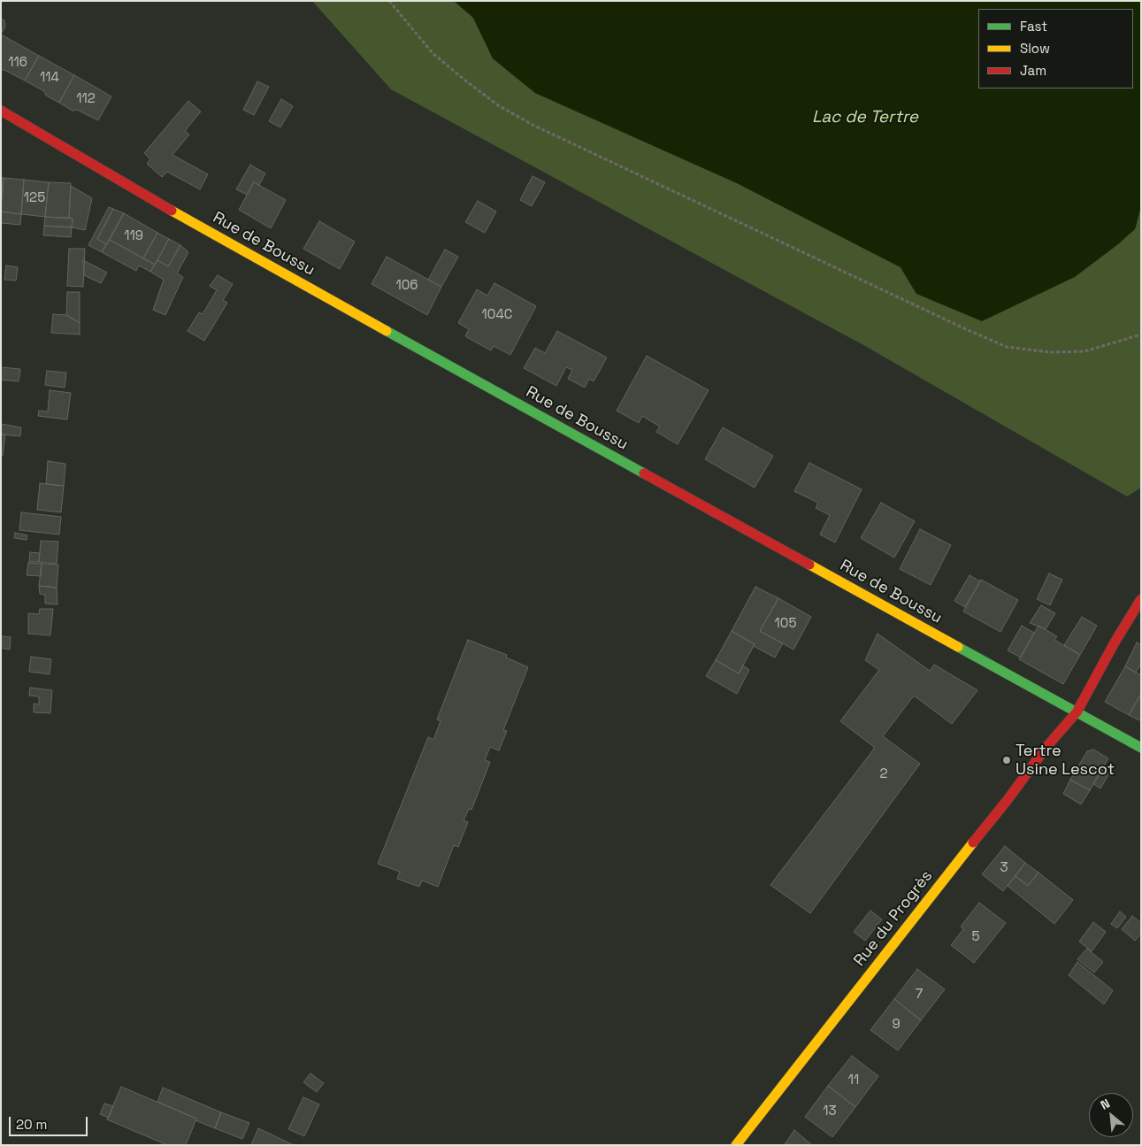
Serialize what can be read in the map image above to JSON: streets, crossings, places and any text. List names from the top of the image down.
{
  "streets": {
    "street": ["Rue de Boussu", "Rue du Progrès"]
  },
  "crossings": [
    ["Rue de Boussu", "Rue du Progrès"]
  ],
  "water": ["Lac de Tertre"],
  "places": ["Tertre Usine Lescot"],
  "house_numbers": [
    "116",
    "114",
    "112",
    "125",
    "119",
    "106",
    "104C",
    "105",
    "2",
    "3",
    "5",
    "7",
    "9",
    "11",
    "13"
  ],
  "legend": ["Fast", "Slow", "Jam"],
  "scale_bar": "20 m",
  "north": "top left"
}
